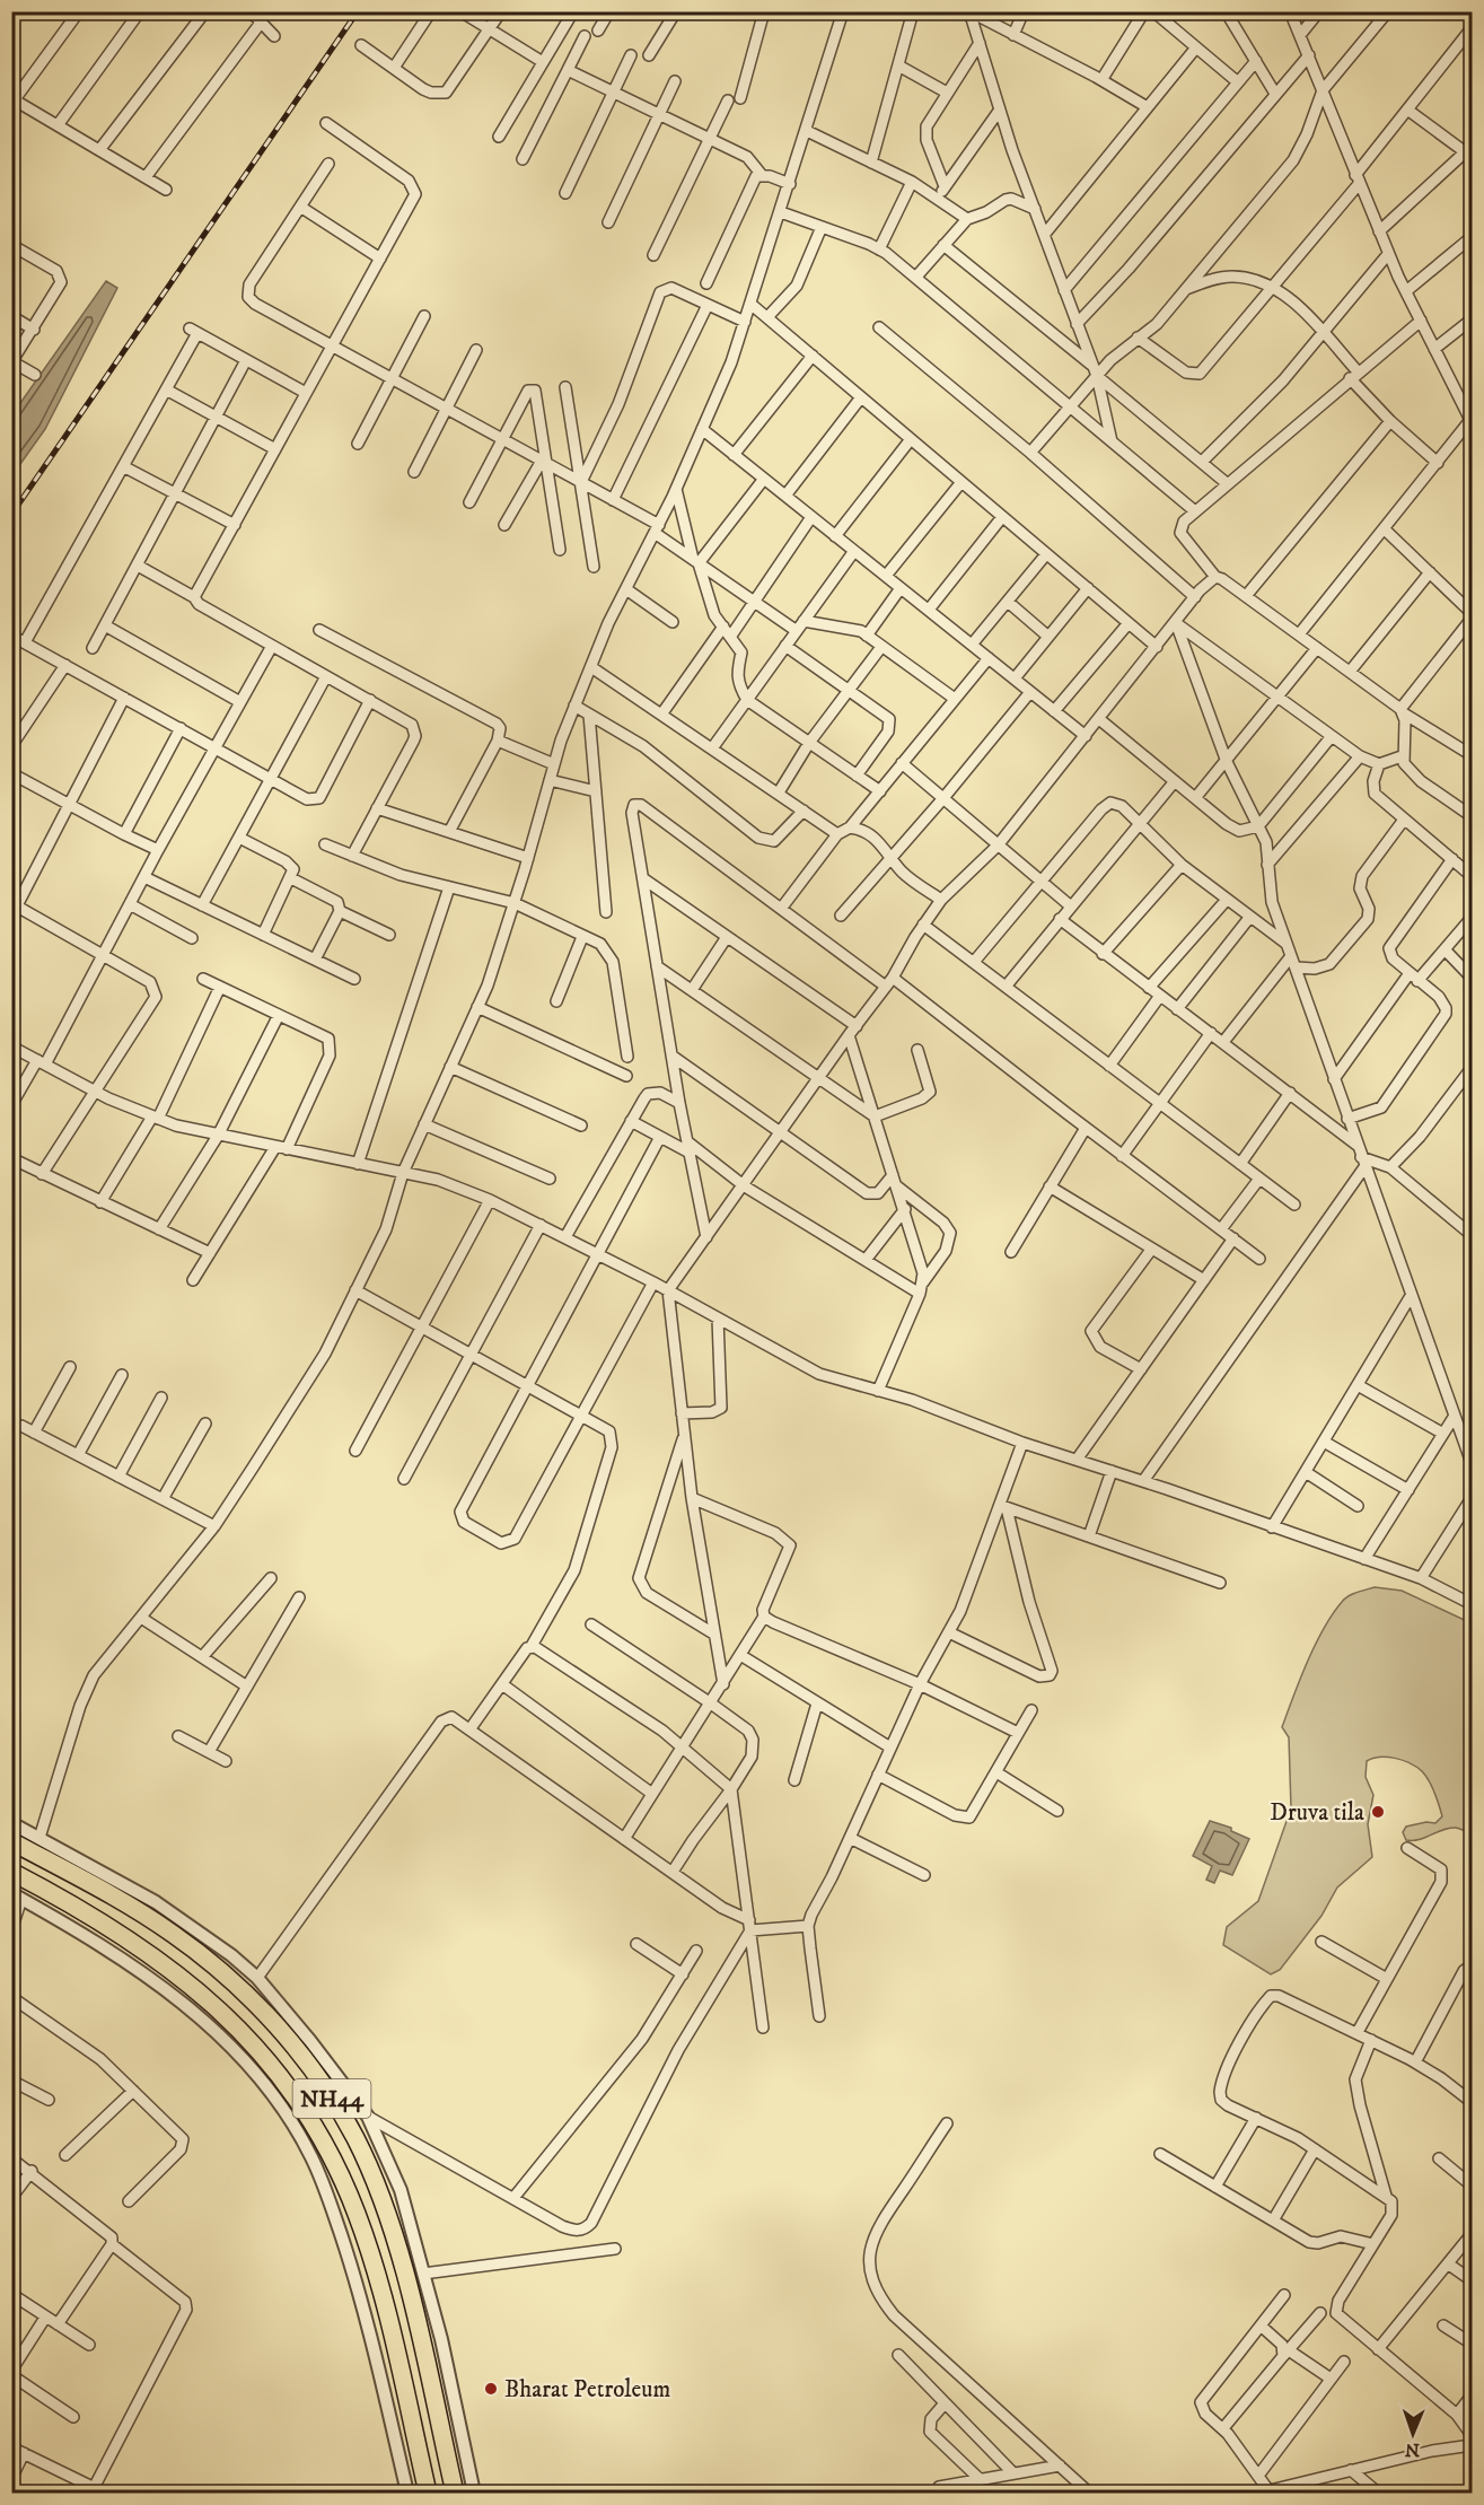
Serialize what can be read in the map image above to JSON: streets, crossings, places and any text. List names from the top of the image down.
{
  "streets": {
    "highway": ["NH44"]
  },
  "places": ["Druva tila", "Bharat Petroleum"],
  "north": "bottom"
}
